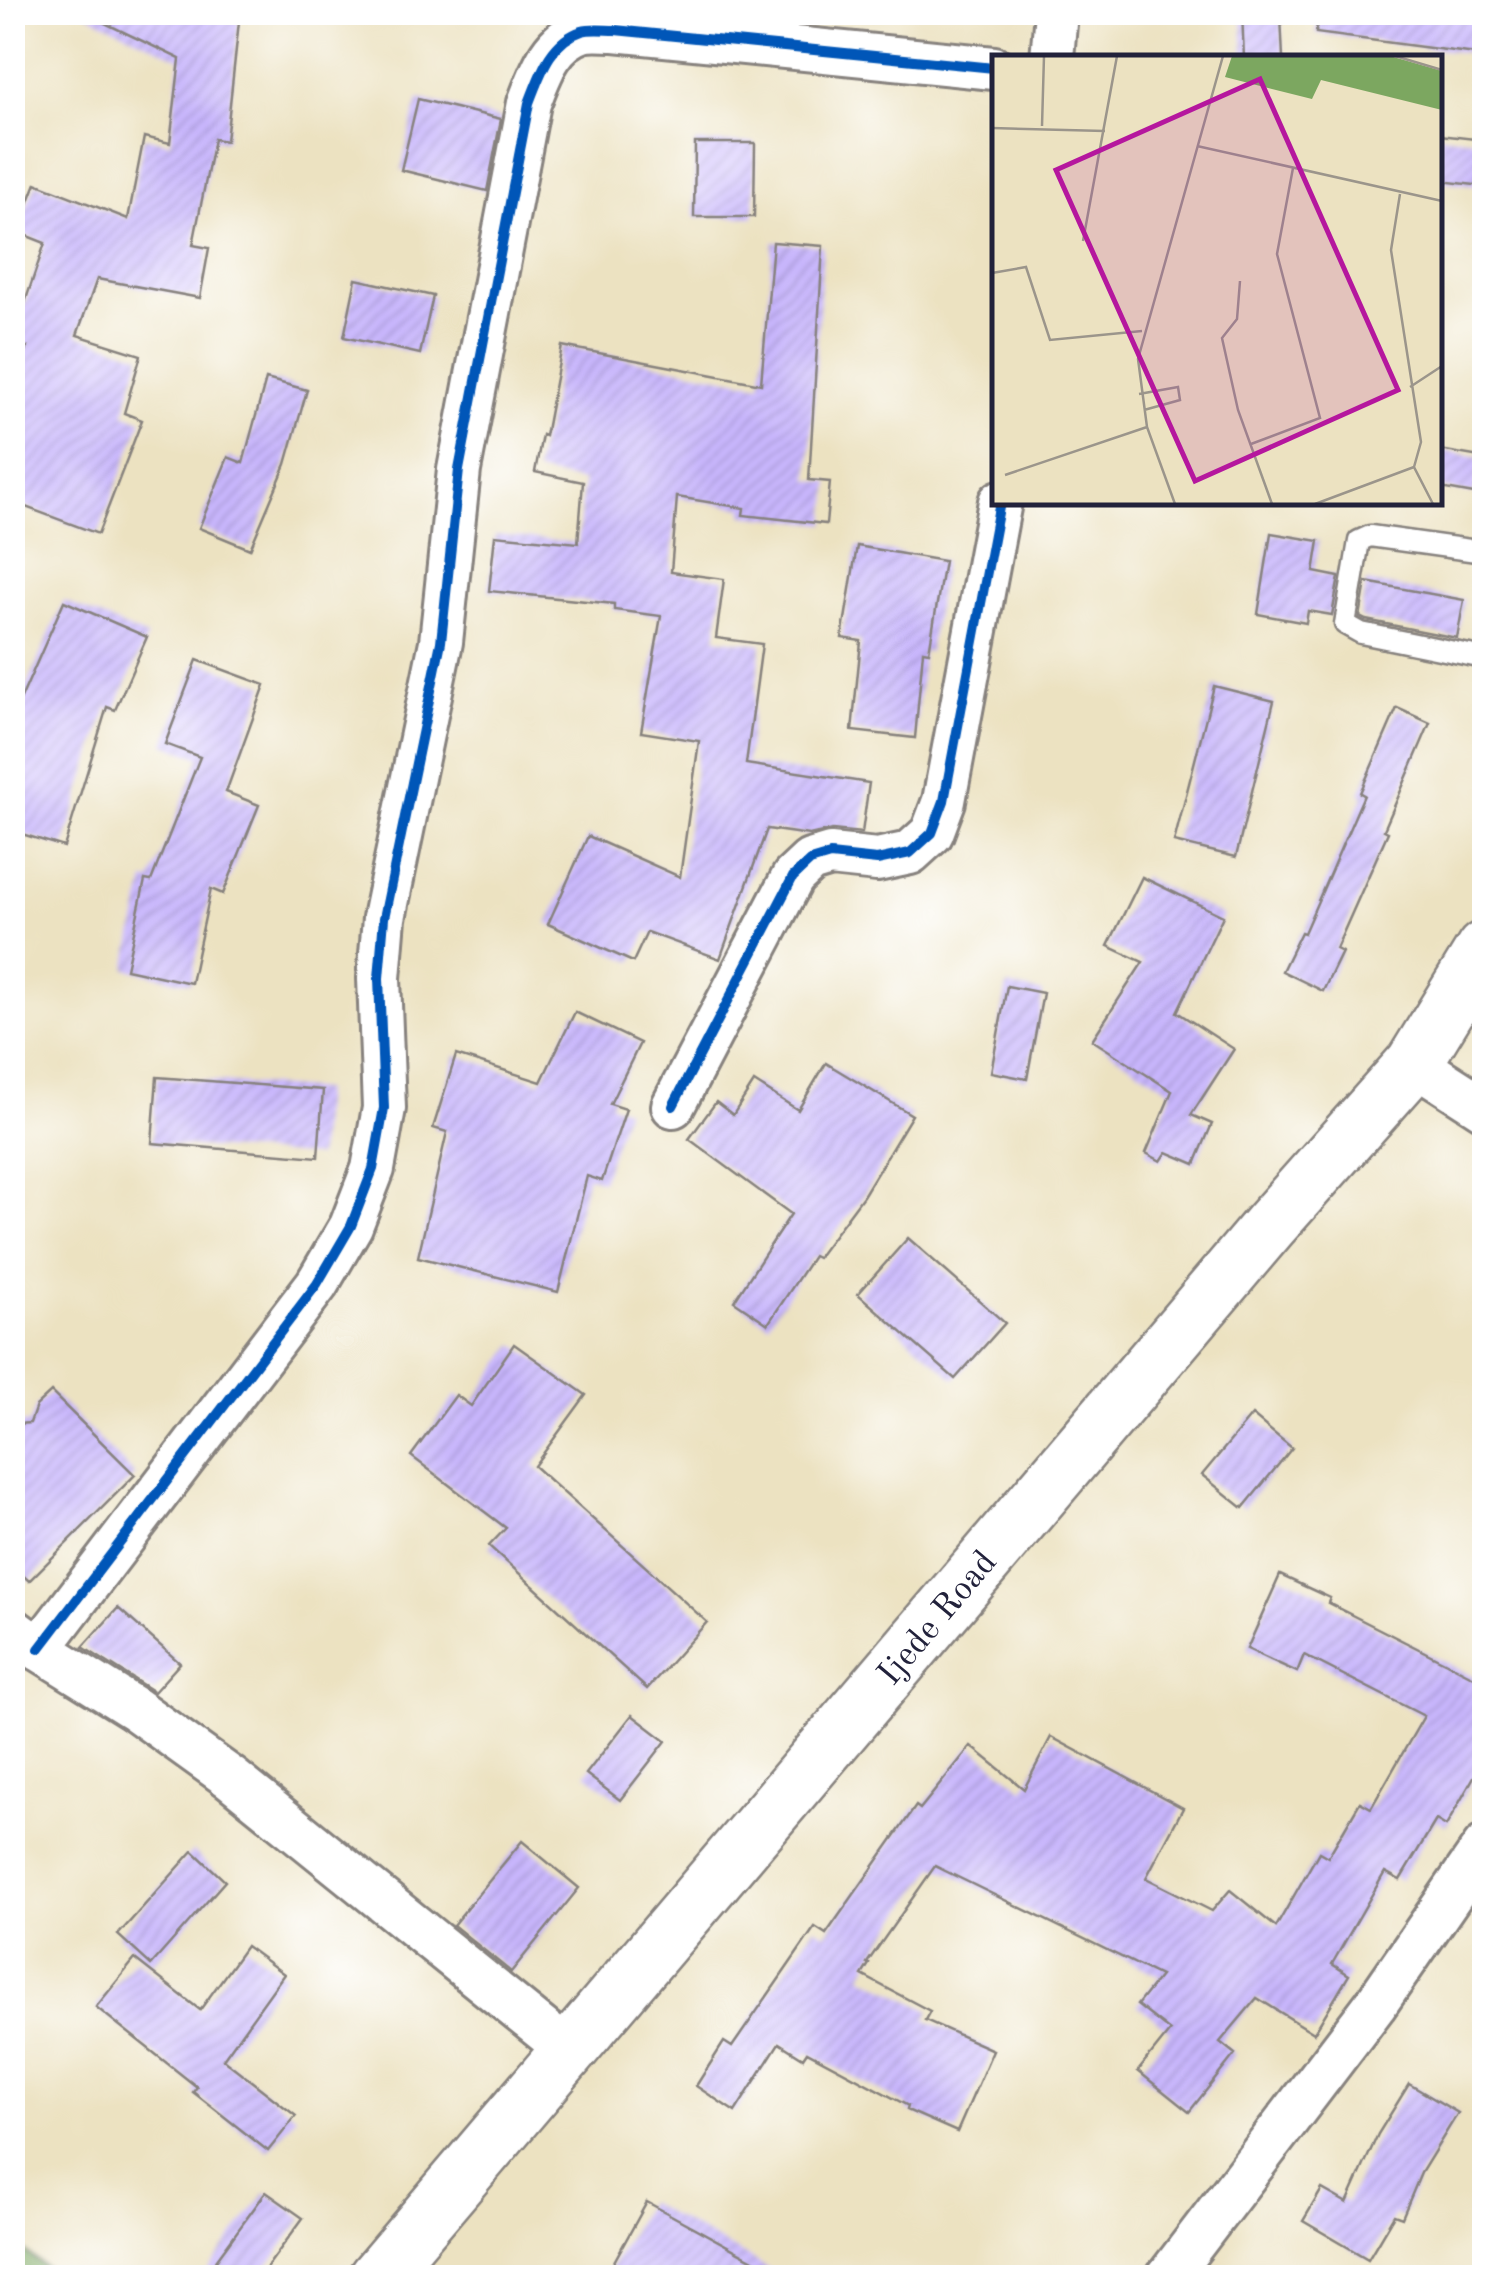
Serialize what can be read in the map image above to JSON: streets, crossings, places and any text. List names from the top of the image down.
{
  "streets": {
    "main road": ["Ijede Road"]
  }
}
